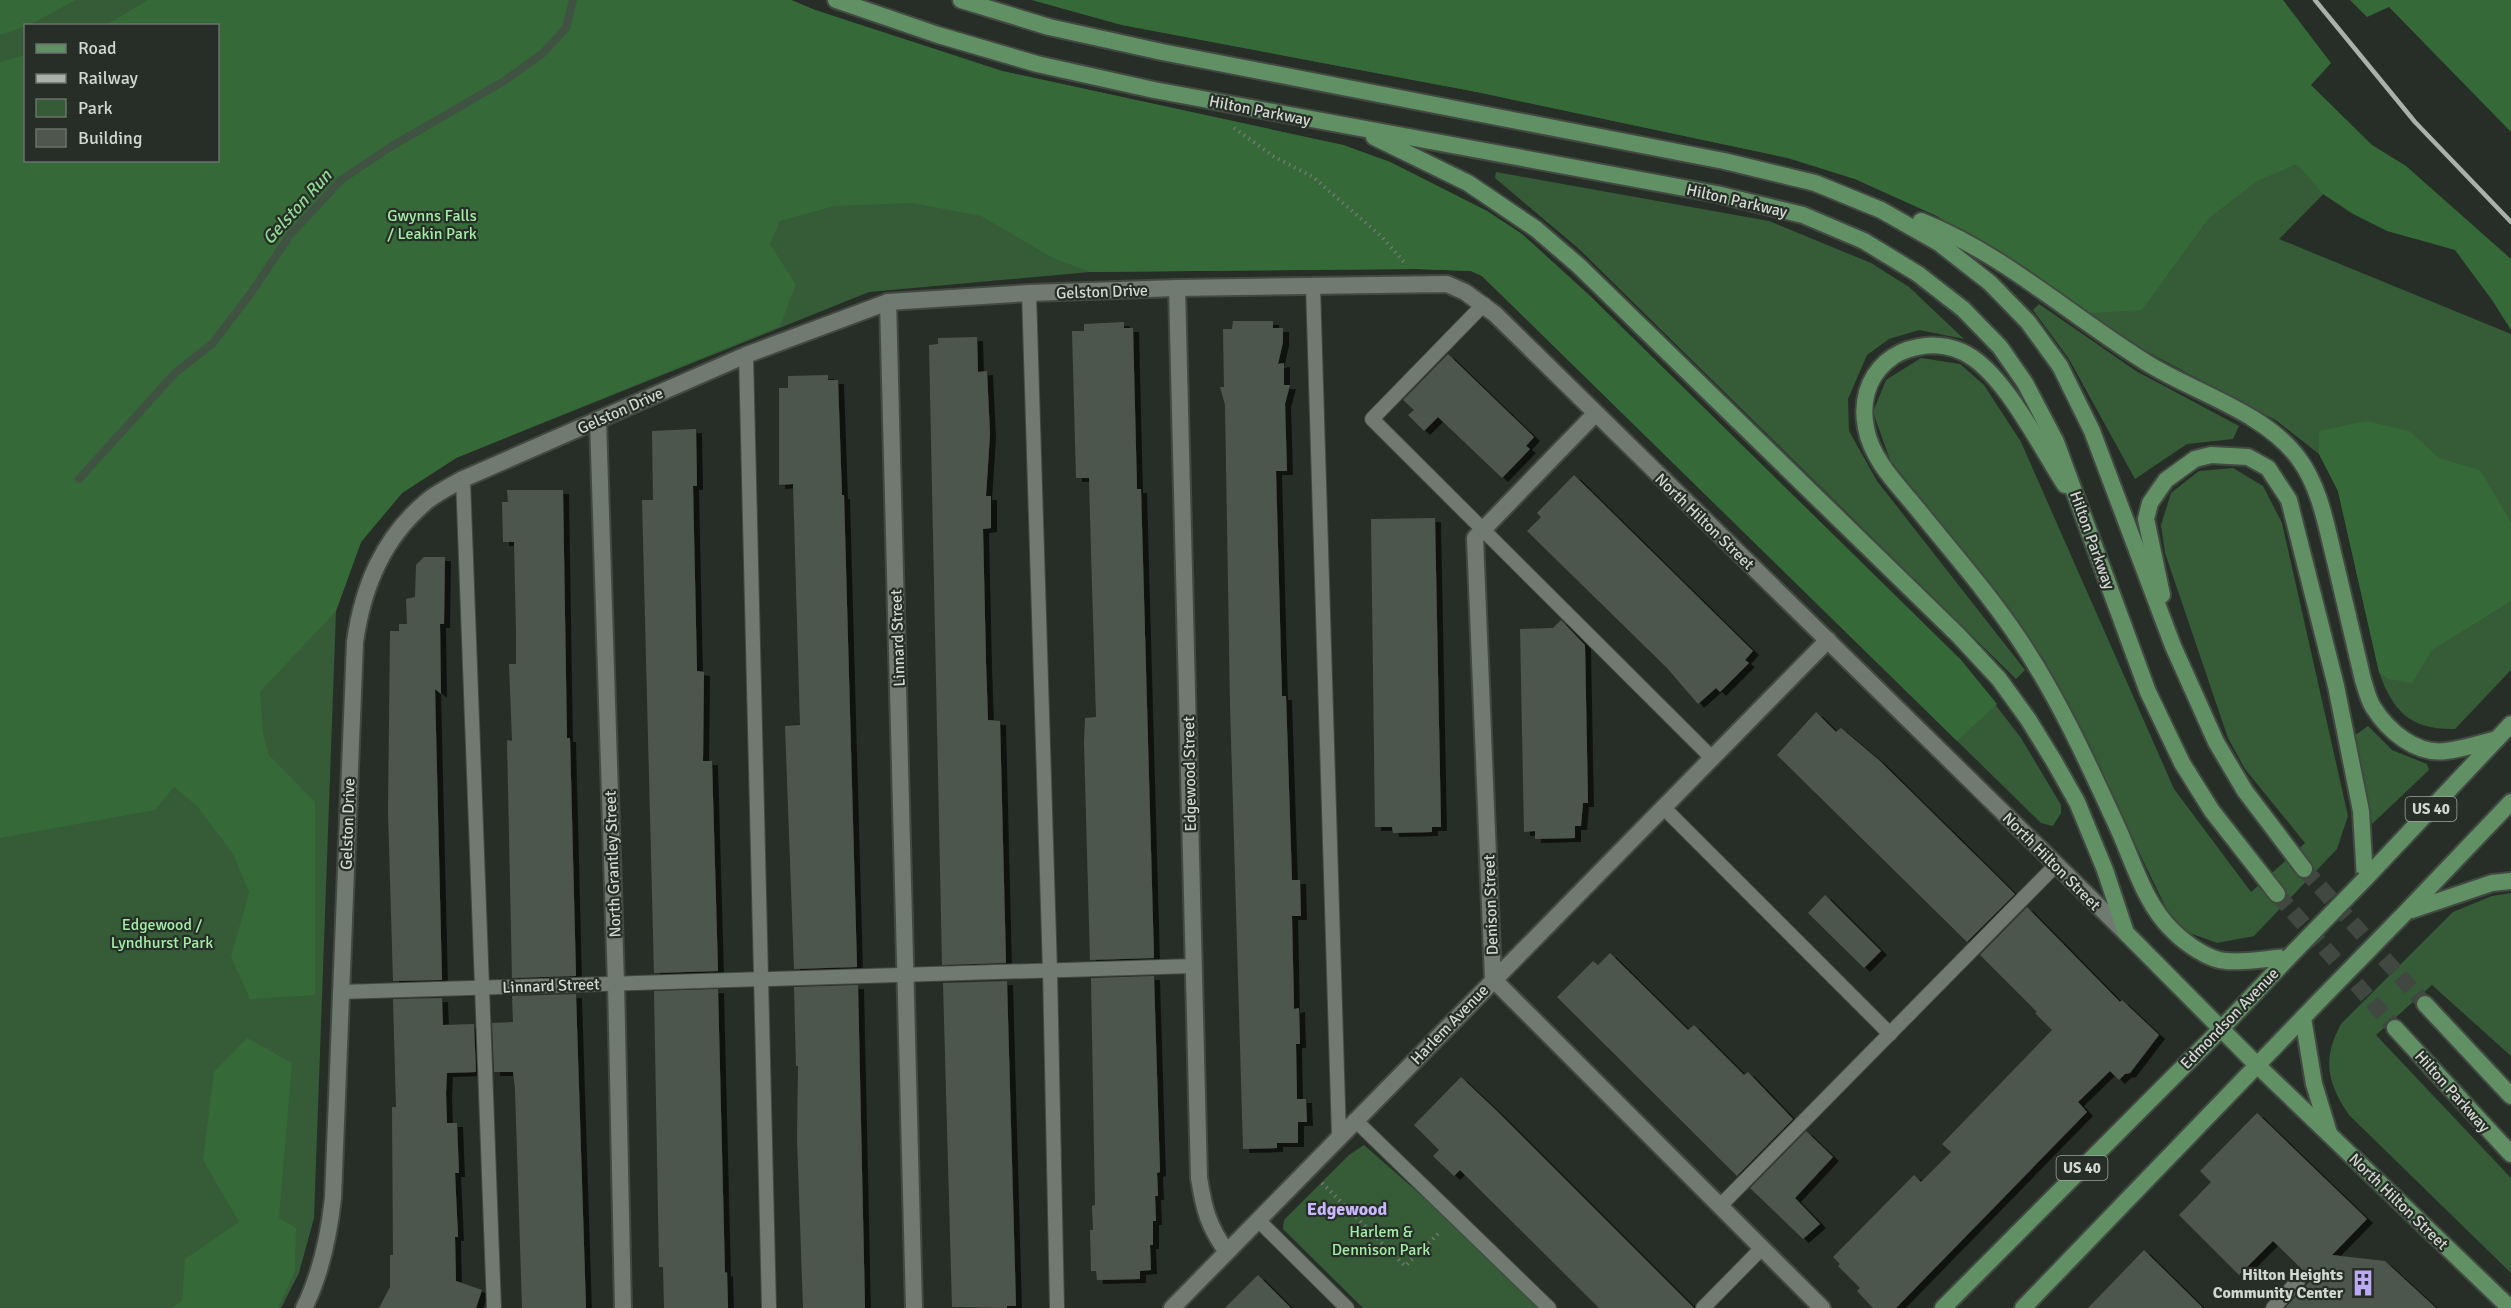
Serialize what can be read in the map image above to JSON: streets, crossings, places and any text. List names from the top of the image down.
{
  "streets": {
    "main road": [
      "Hilton Parkway",
      "North Hilton Street",
      "US 40",
      "Edmondson Avenue"
    ],
    "street": [
      "Gelston Drive",
      "Linnard Street",
      "Edgewood Street",
      "North Grantley Street",
      "Denison Street",
      "Harlem Avenue"
    ]
  },
  "crossings": [
    ["Gelston Drive", "North Hilton Street"],
    ["Gelston Drive", "Linnard Street"],
    ["Gelston Drive", "Edgewood Street"],
    ["Gelston Drive", "North Grantley Street"],
    ["Gelston Drive", "Denison Street"],
    ["North Hilton Street", "Denison Street"],
    ["North Hilton Street", "Edmondson Avenue"],
    ["North Hilton Street", "Harlem Avenue"],
    ["Linnard Street", "Edgewood Street"],
    ["Linnard Street", "North Grantley Street"],
    ["Edgewood Street", "Harlem Avenue"],
    ["Denison Street", "Harlem Avenue"]
  ],
  "districts": ["Edgewood"],
  "water": ["Gelston Run"],
  "parks": ["Gwynns Falls / Leakin Park", "Edgewood / Lyndhurst Park", "Harlem & Dennison Park"],
  "places": {
    "building": ["Hilton Heights Community Center"]
  },
  "legend": [
    "Road",
    "Railway",
    "Park",
    "Building"
  ]
}
